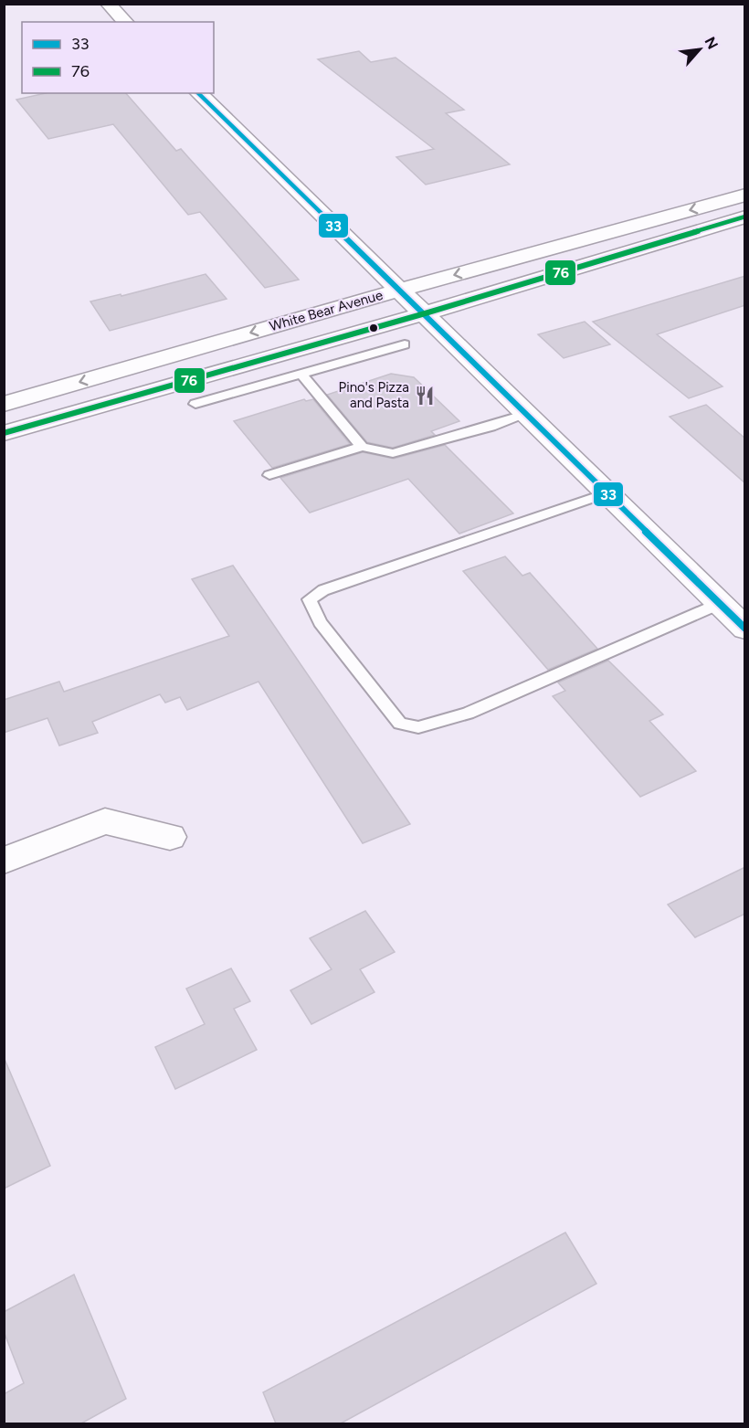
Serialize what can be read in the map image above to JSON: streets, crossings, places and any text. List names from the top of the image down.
{
  "streets": {
    "main road": ["White Bear Avenue"]
  },
  "places": {
    "restaurant": ["Pino's Pizza and Pasta"]
  },
  "lines": ["transit line 33", "transit line 76"],
  "legend": ["33", "76"],
  "north": "top right"
}
